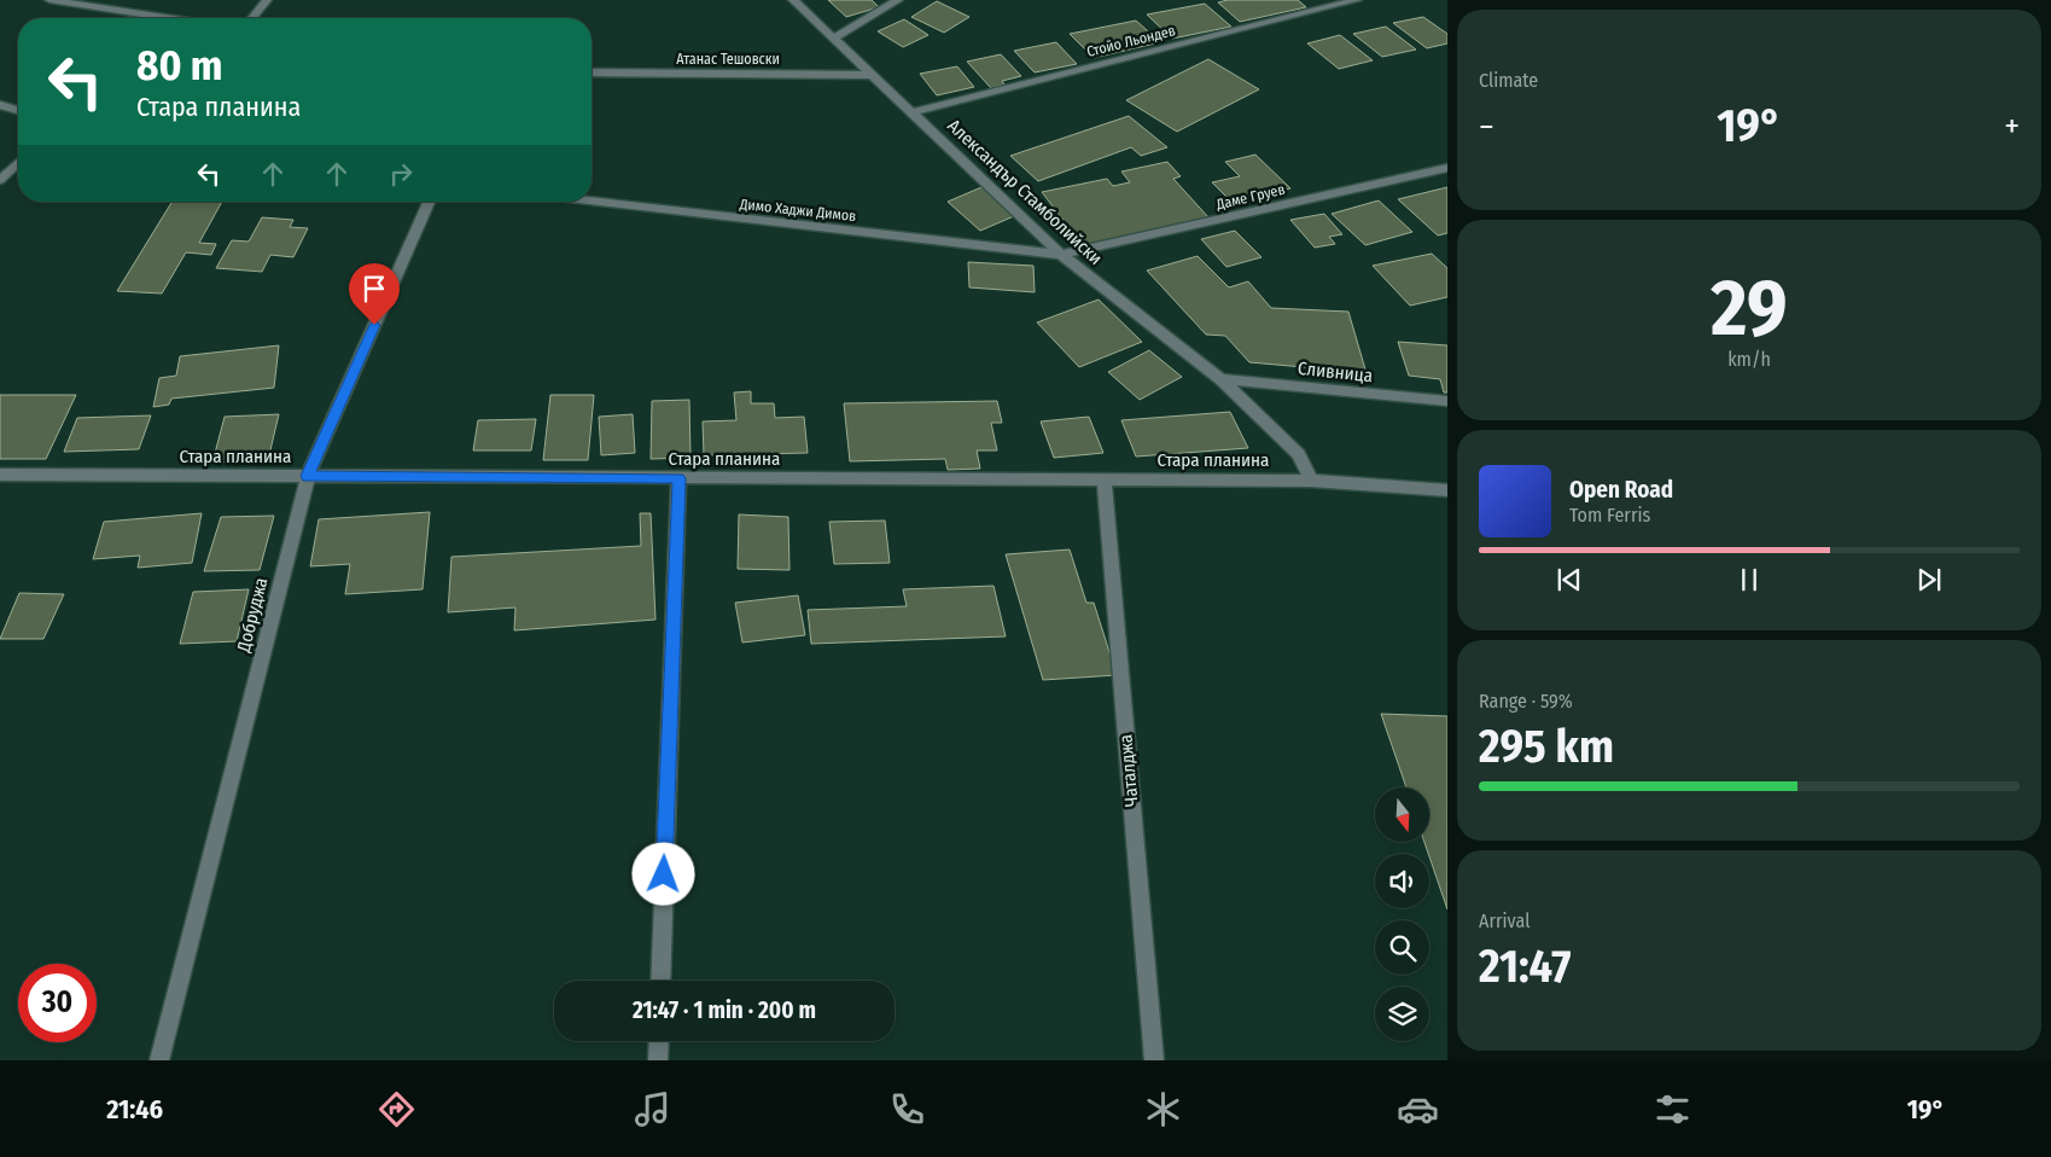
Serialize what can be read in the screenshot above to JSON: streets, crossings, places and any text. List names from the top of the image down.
{
  "streets": {
    "street": [
      "Стойо Льондев",
      "Атанас Тешовски",
      "Александър Стамболийски",
      "Даме Груев",
      "Димо Хаджи Димов",
      "Сливница",
      "Стара планина",
      "Добруджа",
      "Чаталджа"
    ]
  },
  "crossings": [
    ["Стойо Льондев", "Александър Стамболийски"],
    ["Атанас Тешовски", "Александър Стамболийски"],
    ["Александър Стамболийски", "Даме Груев"],
    ["Александър Стамболийски", "Димо Хаджи Димов"],
    ["Александър Стамболийски", "Сливница"],
    ["Александър Стамболийски", "Стара планина"],
    ["Даме Груев", "Димо Хаджи Димов"],
    ["Стара планина", "Добруджа"],
    ["Стара планина", "Чаталджа"]
  ],
  "north": "bottom",
  "page": {
    "tile": [
      "Climate",
      ["29", "km/h"],
      ["Range · 59%", "295 km"],
      ["Arrival", "21:47"]
    ],
    "turn": ["80 m", "Стара планина"],
    "heat": ["−", "19°", "+"],
    "song": ["Open Road", "Tom Ferris"],
    "limit": "30",
    "trip": "21:47 · 1 min · 200 m",
    "tabs": ["21:46", "19°"]
  }
}
